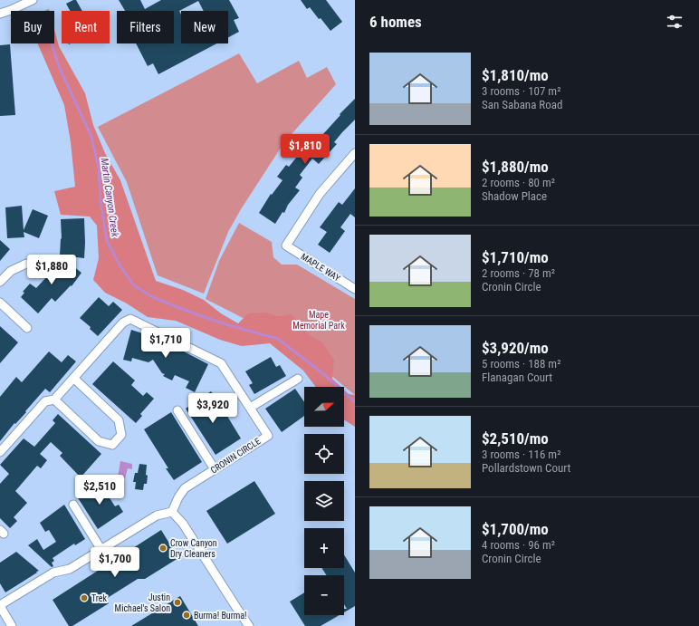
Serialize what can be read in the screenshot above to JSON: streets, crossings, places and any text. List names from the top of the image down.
{
  "streets": {
    "street": ["MAPLE WAY", "CRONIN CIRCLE"]
  },
  "water": ["Martin Canyon Creek"],
  "parks": ["Mape Memorial Park"],
  "places": [
    "Crow Canyon Dry Cleaners",
    "Trek",
    "Justin Michael's Salon",
    "Burma! Burma!"
  ],
  "north": "right",
  "page": {
    "heading": "6 homes",
    "chip": [
      "Buy",
      "Rent",
      "Filters",
      "New"
    ],
    "list": [
      {
        "name": "$1,810/mo",
        "note": "3 rooms · 107 m² · San Sabana Road"
      },
      {
        "name": "$1,880/mo",
        "note": "2 rooms · 80 m² · Shadow Place"
      },
      {
        "name": "$1,710/mo",
        "note": "2 rooms · 78 m² · Cronin Circle"
      },
      {
        "name": "$3,920/mo",
        "note": "5 rooms · 188 m² · Flanagan Court"
      },
      {
        "name": "$2,510/mo",
        "note": "3 rooms · 116 m² · Pollardstown Court"
      },
      {
        "name": "$1,700/mo",
        "note": "4 rooms · 96 m² · Cronin Circle"
      }
    ],
    "price": [
      "$1,810",
      "$1,880",
      "$1,710",
      "$3,920",
      "$2,510",
      "$1,700"
    ],
    "map_buttons": ["+", "−"]
  }
}
